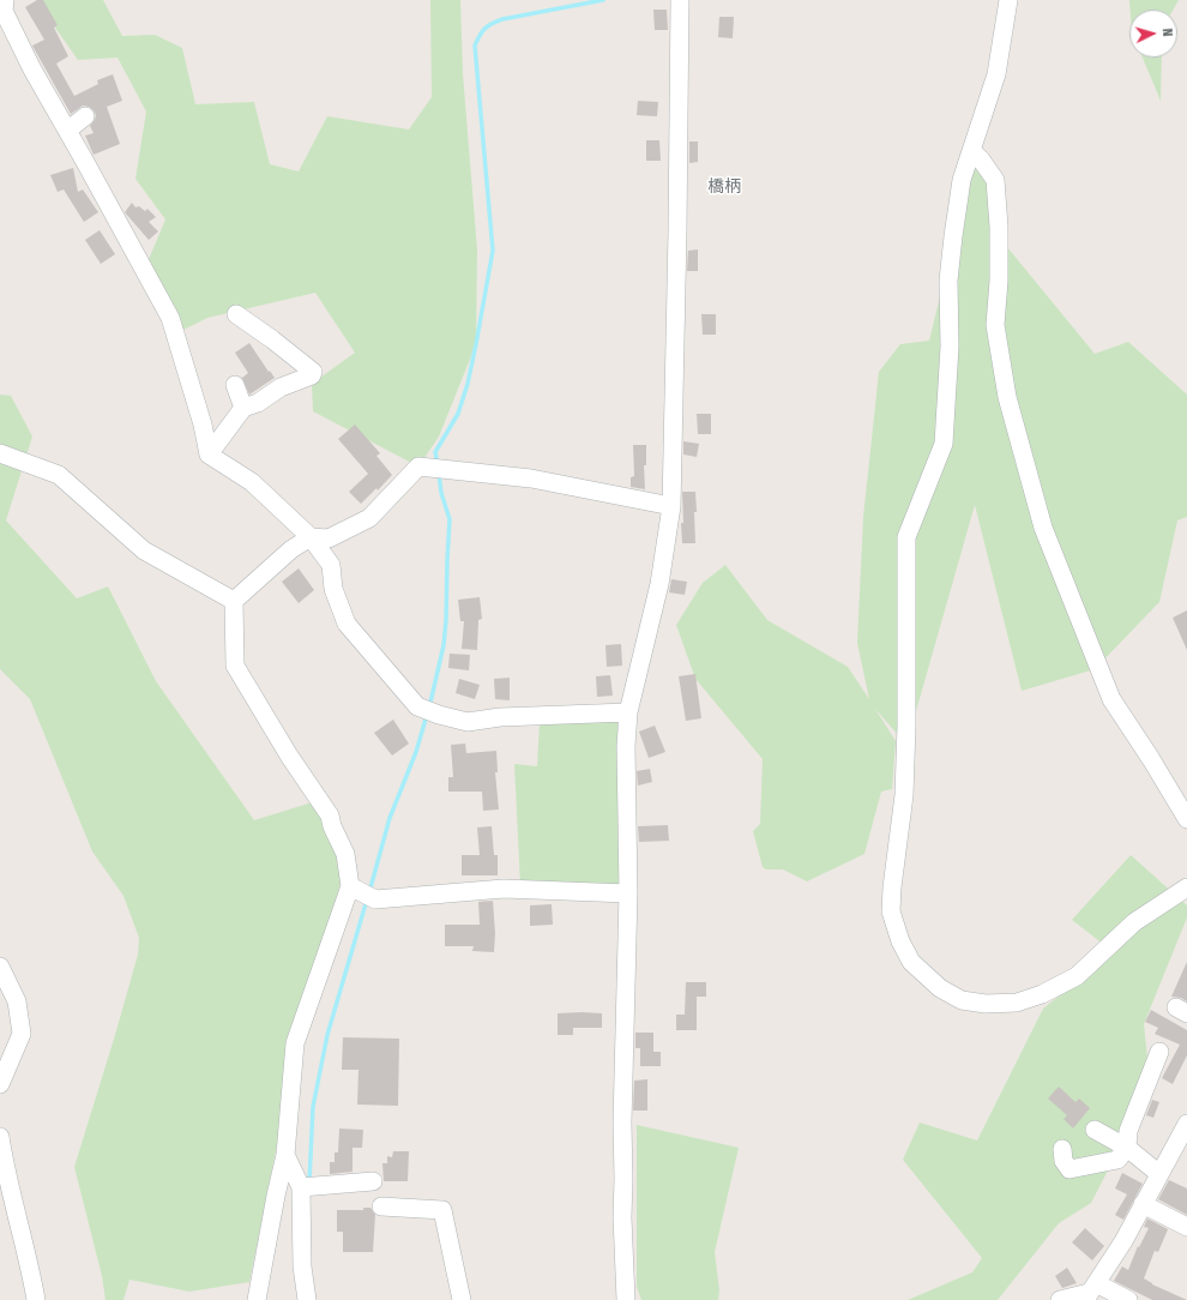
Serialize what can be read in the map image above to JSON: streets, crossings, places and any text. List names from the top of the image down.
{
  "districts": ["橋柄"],
  "north": "right"
}
